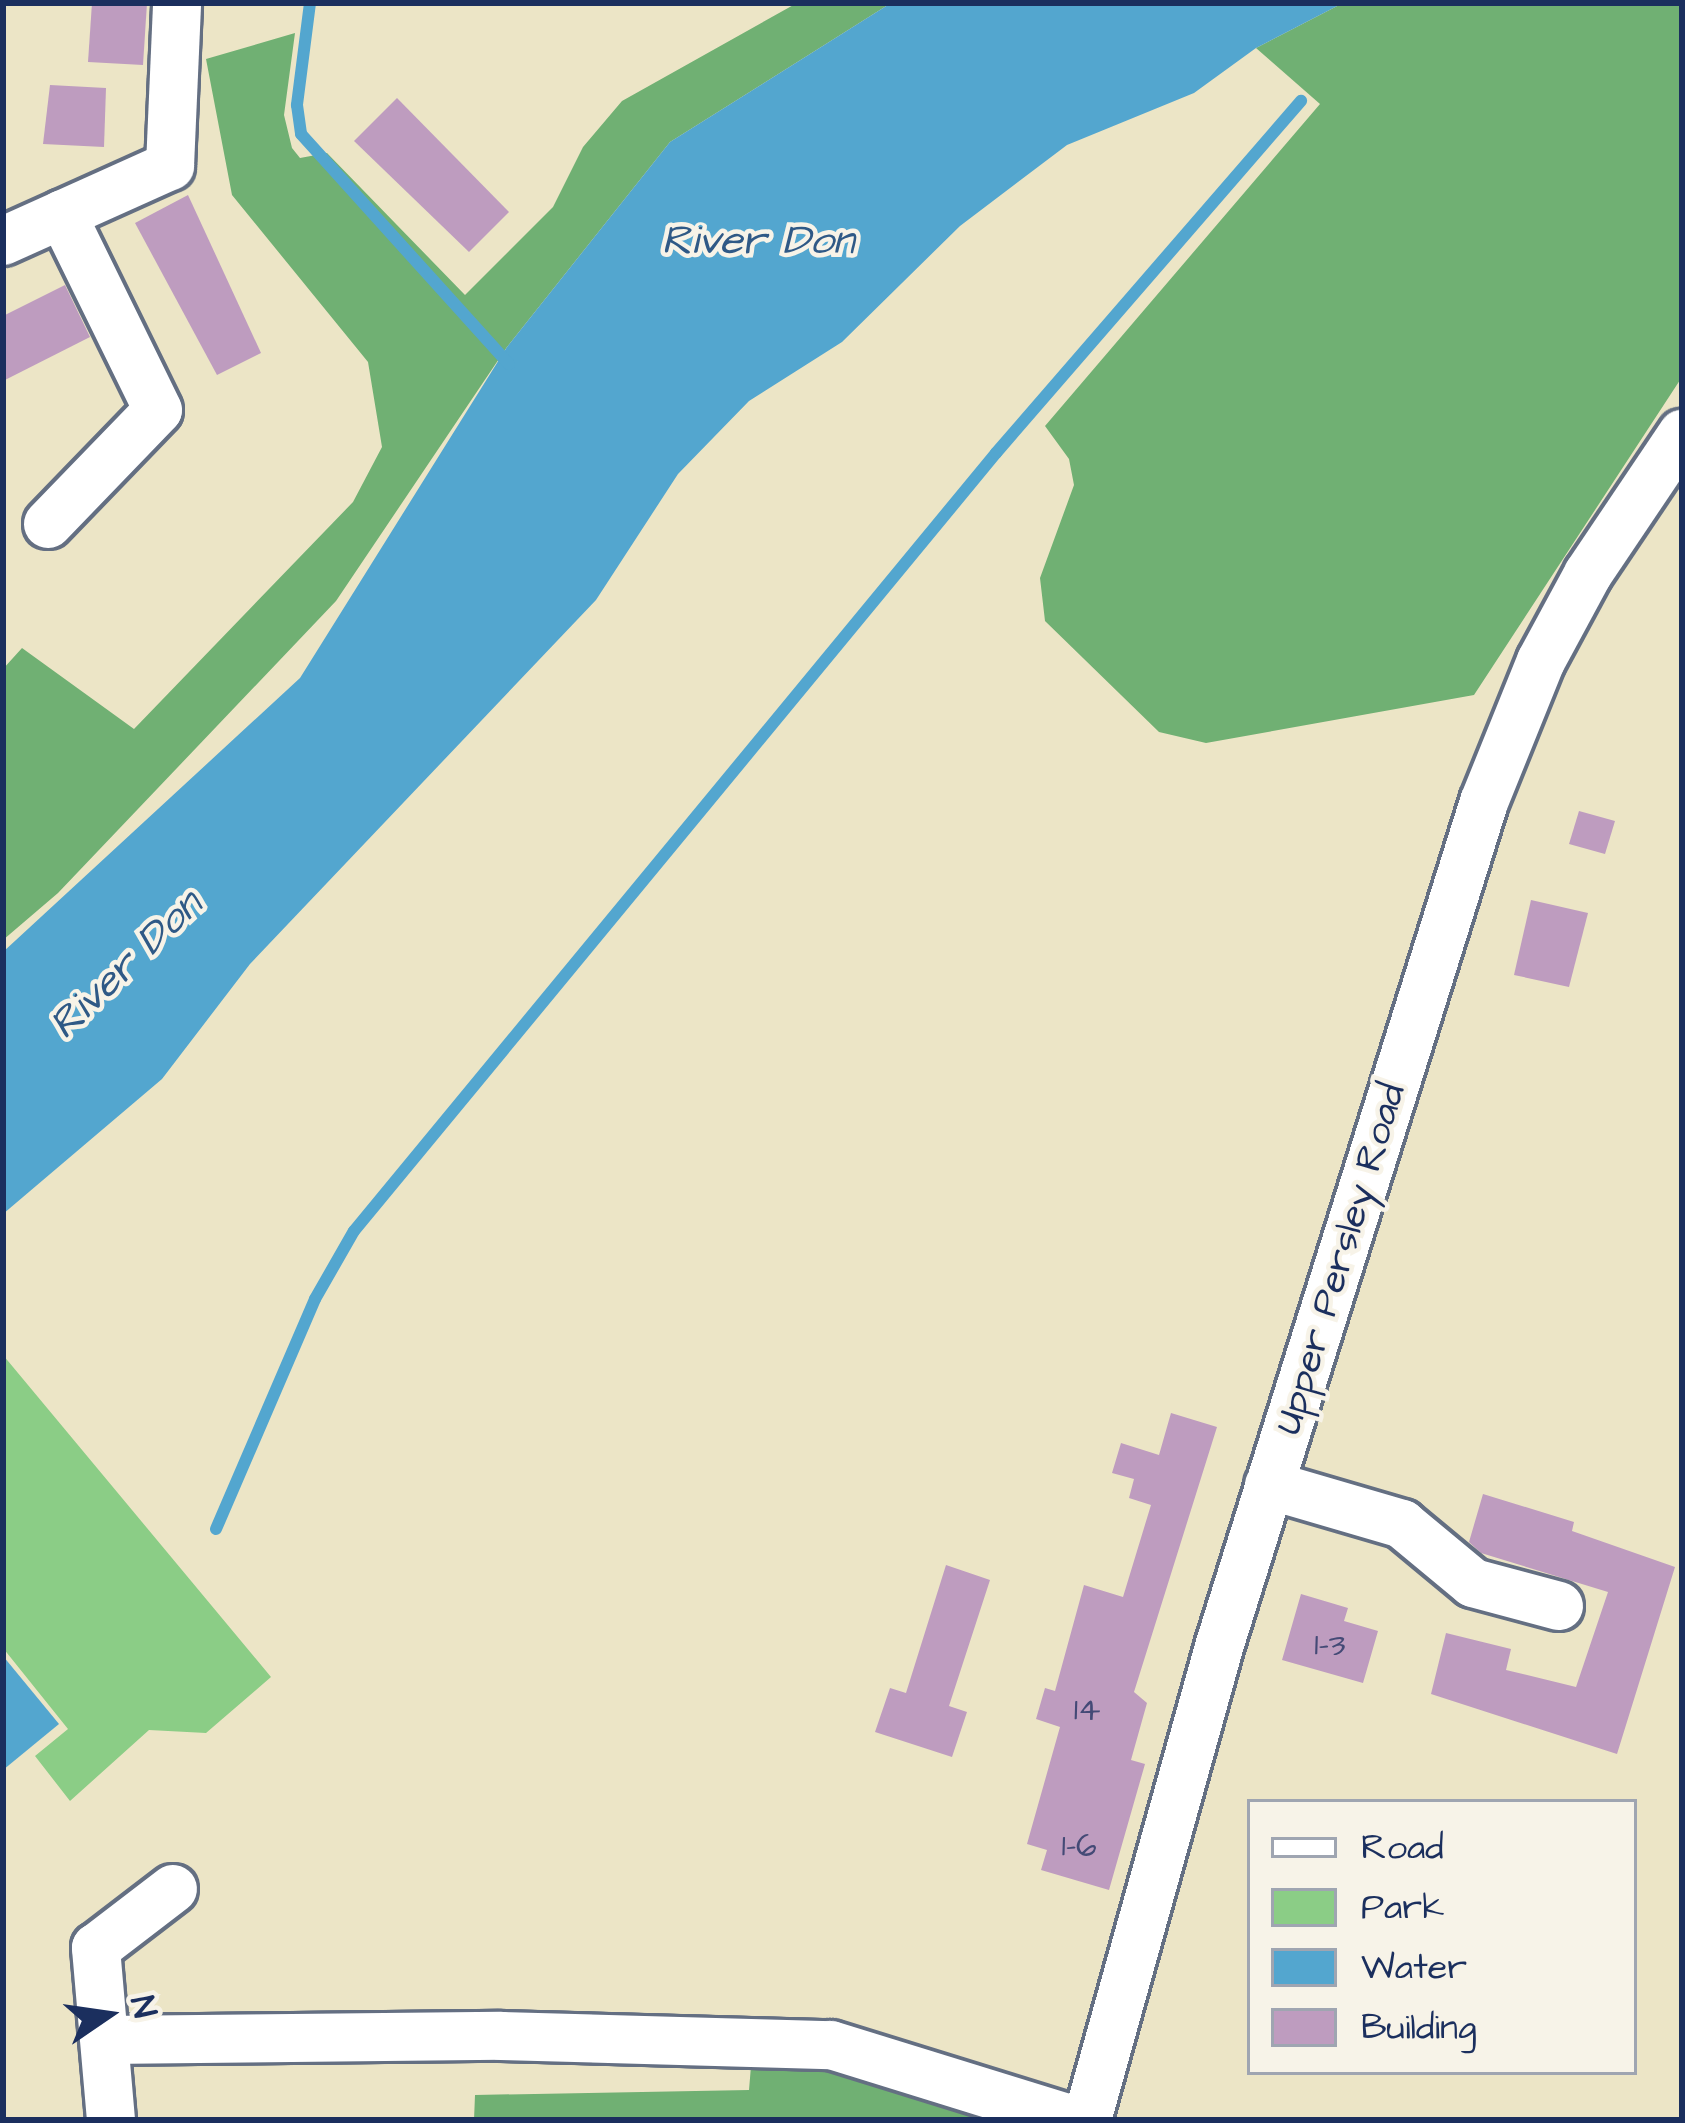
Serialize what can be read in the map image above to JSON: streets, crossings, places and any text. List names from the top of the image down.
{
  "streets": {
    "street": ["Upper Persley Road"]
  },
  "water": ["River Don"],
  "house_numbers": ["1-3", "14", "1-6"],
  "legend": [
    "Road",
    "Park",
    "Water",
    "Building"
  ],
  "north": "right"
}
